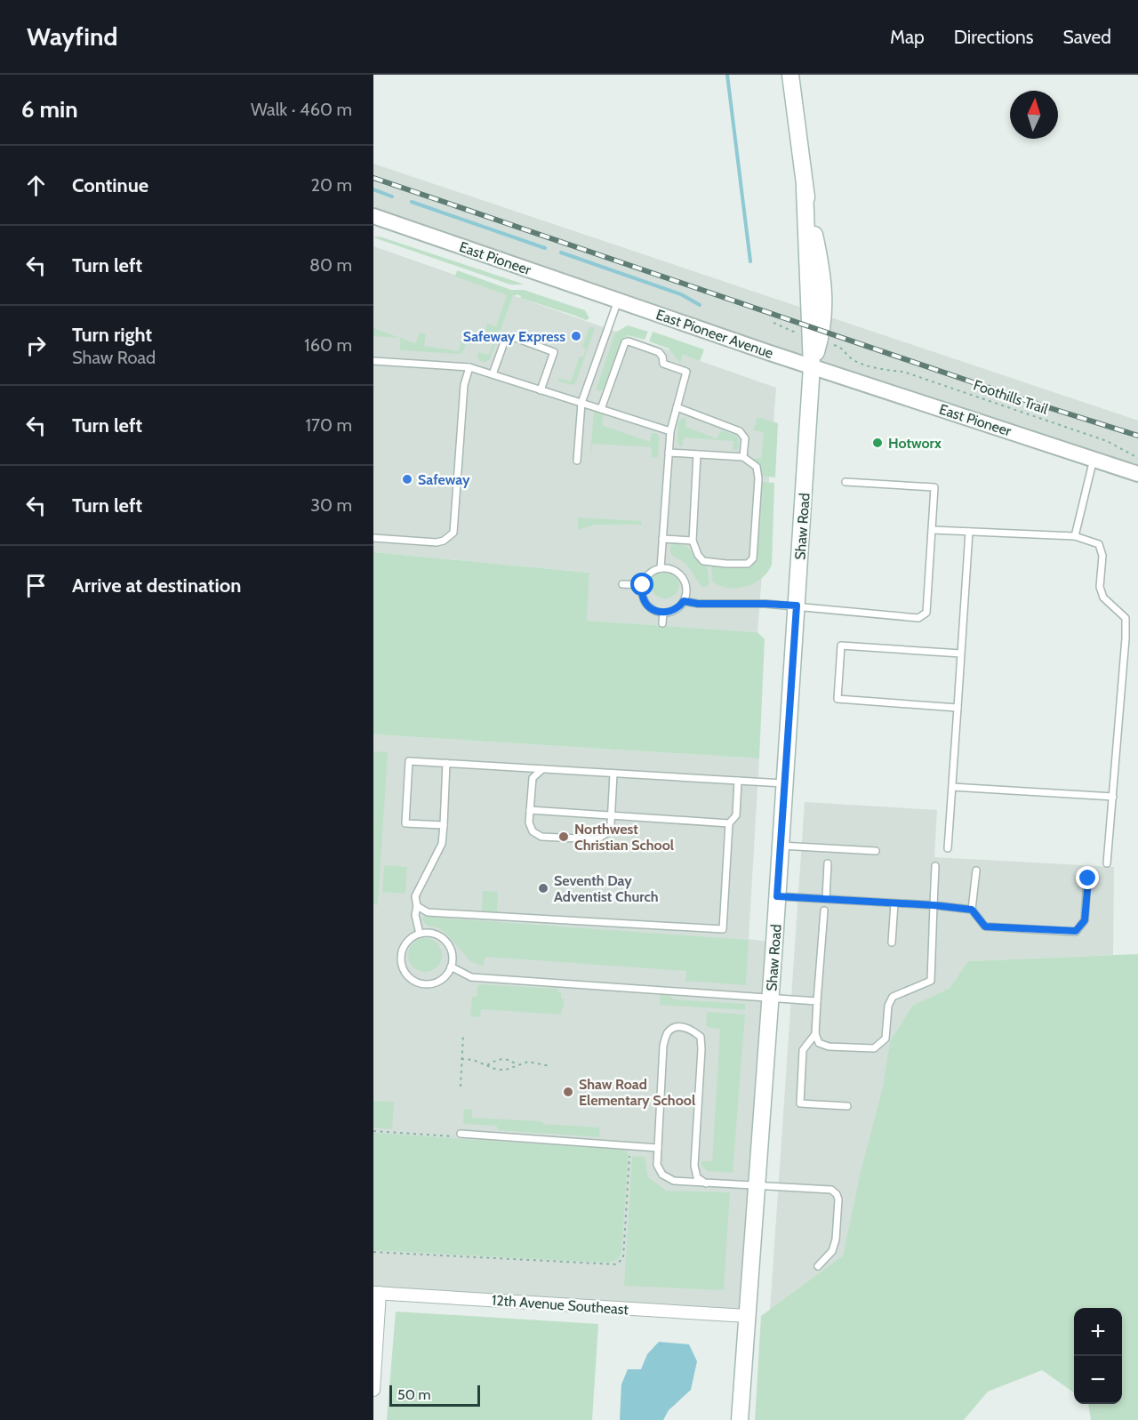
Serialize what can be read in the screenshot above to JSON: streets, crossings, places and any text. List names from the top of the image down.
{
  "streets": {
    "main road": ["Shaw Road"],
    "street": ["East Pioneer", "East Pioneer Avenue", "12th Avenue Southeast"],
    "path": ["Foothills Trail"]
  },
  "crossings": [
    ["East Pioneer", "East Pioneer Avenue"],
    ["East Pioneer", "Shaw Road"],
    ["East Pioneer Avenue", "Shaw Road"],
    ["Shaw Road", "12th Avenue Southeast"]
  ],
  "places": [
    "Safeway Express",
    "Hotworx",
    "Safeway",
    "Northwest Christian School",
    "Seventh Day Adventist Church",
    "Shaw Road Elementary School"
  ],
  "scale_bar": "50 m",
  "north": "top",
  "page": {
    "header": "Wayfind",
    "nav": ["Map", "Directions", "Saved"],
    "heading": ["6 min", "Walk · 460 m"],
    "list": [
      ["Continue", "20 m"],
      ["Turn left", "80 m"],
      ["Turn right", "Shaw Road", "160 m"],
      ["Turn left", "170 m"],
      ["Turn left", "30 m"],
      "Arrive at destination"
    ],
    "map_buttons": ["+", "−"],
    "scale": "50 m"
  }
}
